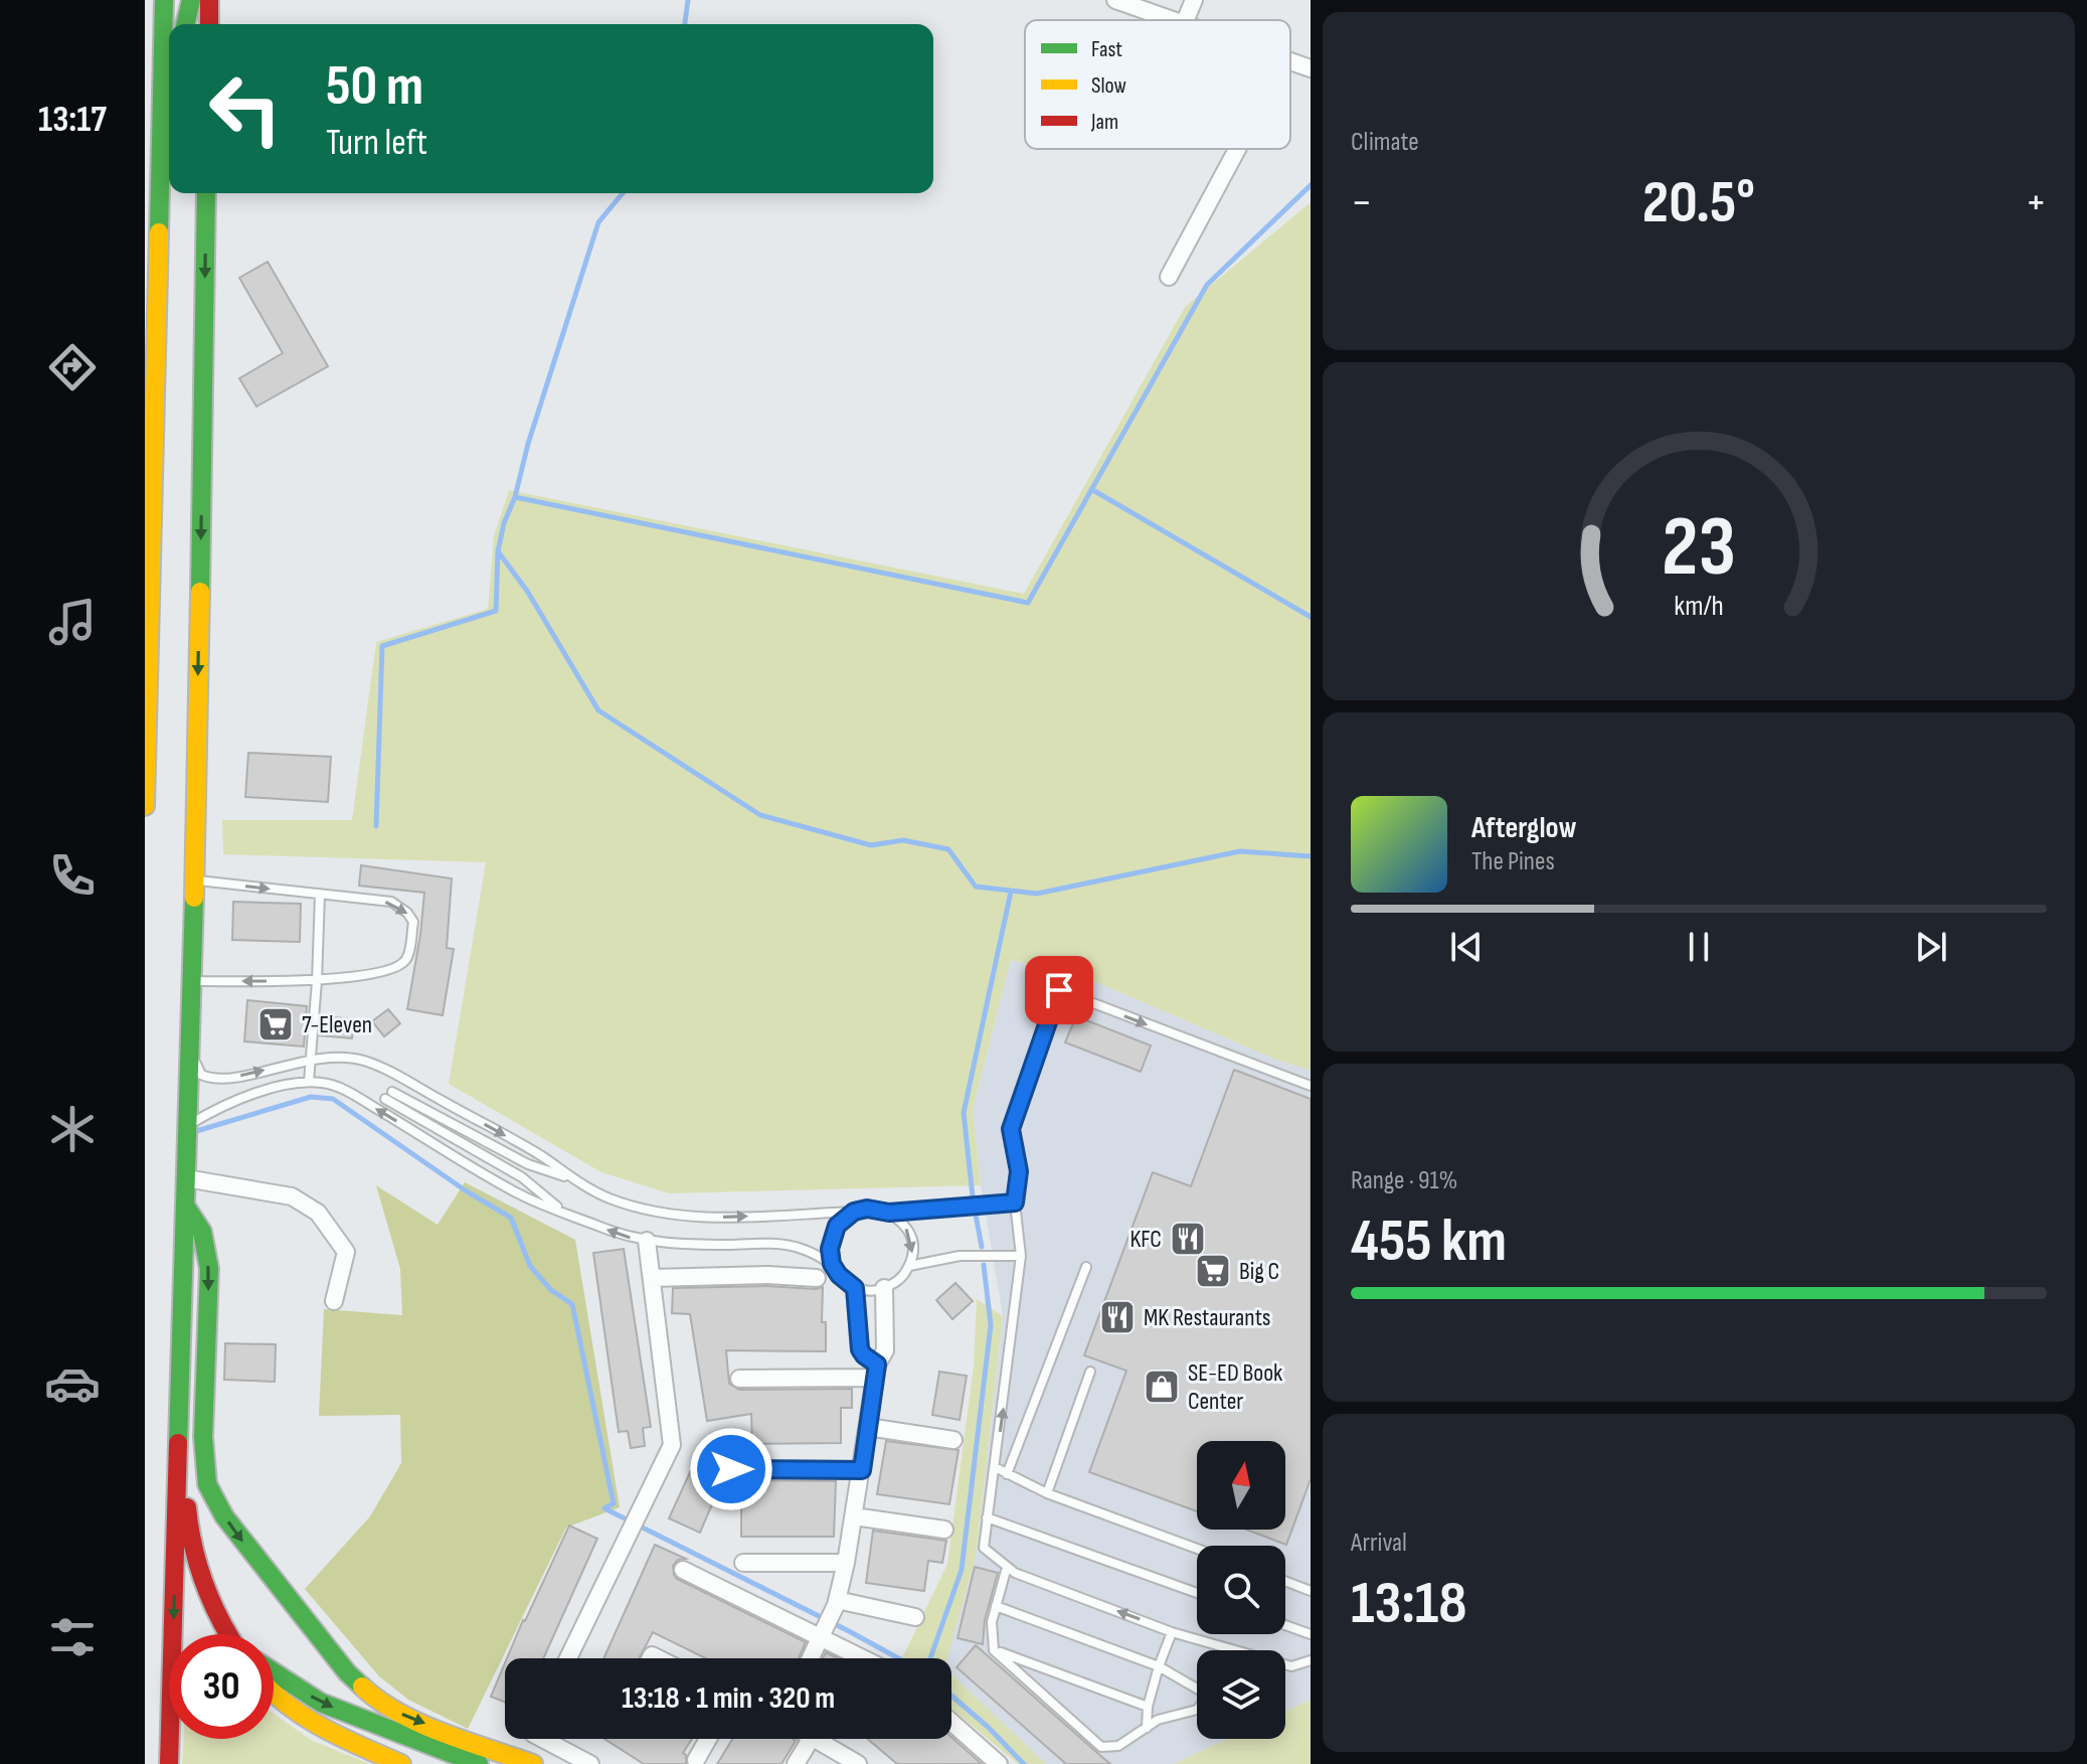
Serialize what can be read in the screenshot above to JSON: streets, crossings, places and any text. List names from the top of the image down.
{
  "places": {
    "supermarket": ["7-Eleven", "Big C"],
    "restaurant": ["KFC", "MK Restaurants"],
    "shop": ["SE-ED Book Center"]
  },
  "legend": ["Fast", "Slow", "Jam"],
  "north": "top",
  "page": {
    "tabs": "13:17",
    "tile": [
      "Climate",
      ["Range · 91%", "455 km"],
      ["Arrival", "13:18"]
    ],
    "turn": ["50 m", "Turn left"],
    "heat": ["−", "20.5°", "+"],
    "song": ["Afterglow", "The Pines"],
    "limit": "30",
    "trip": "13:18 · 1 min · 320 m",
    "gauge": ["23", "km/h"]
  }
}
